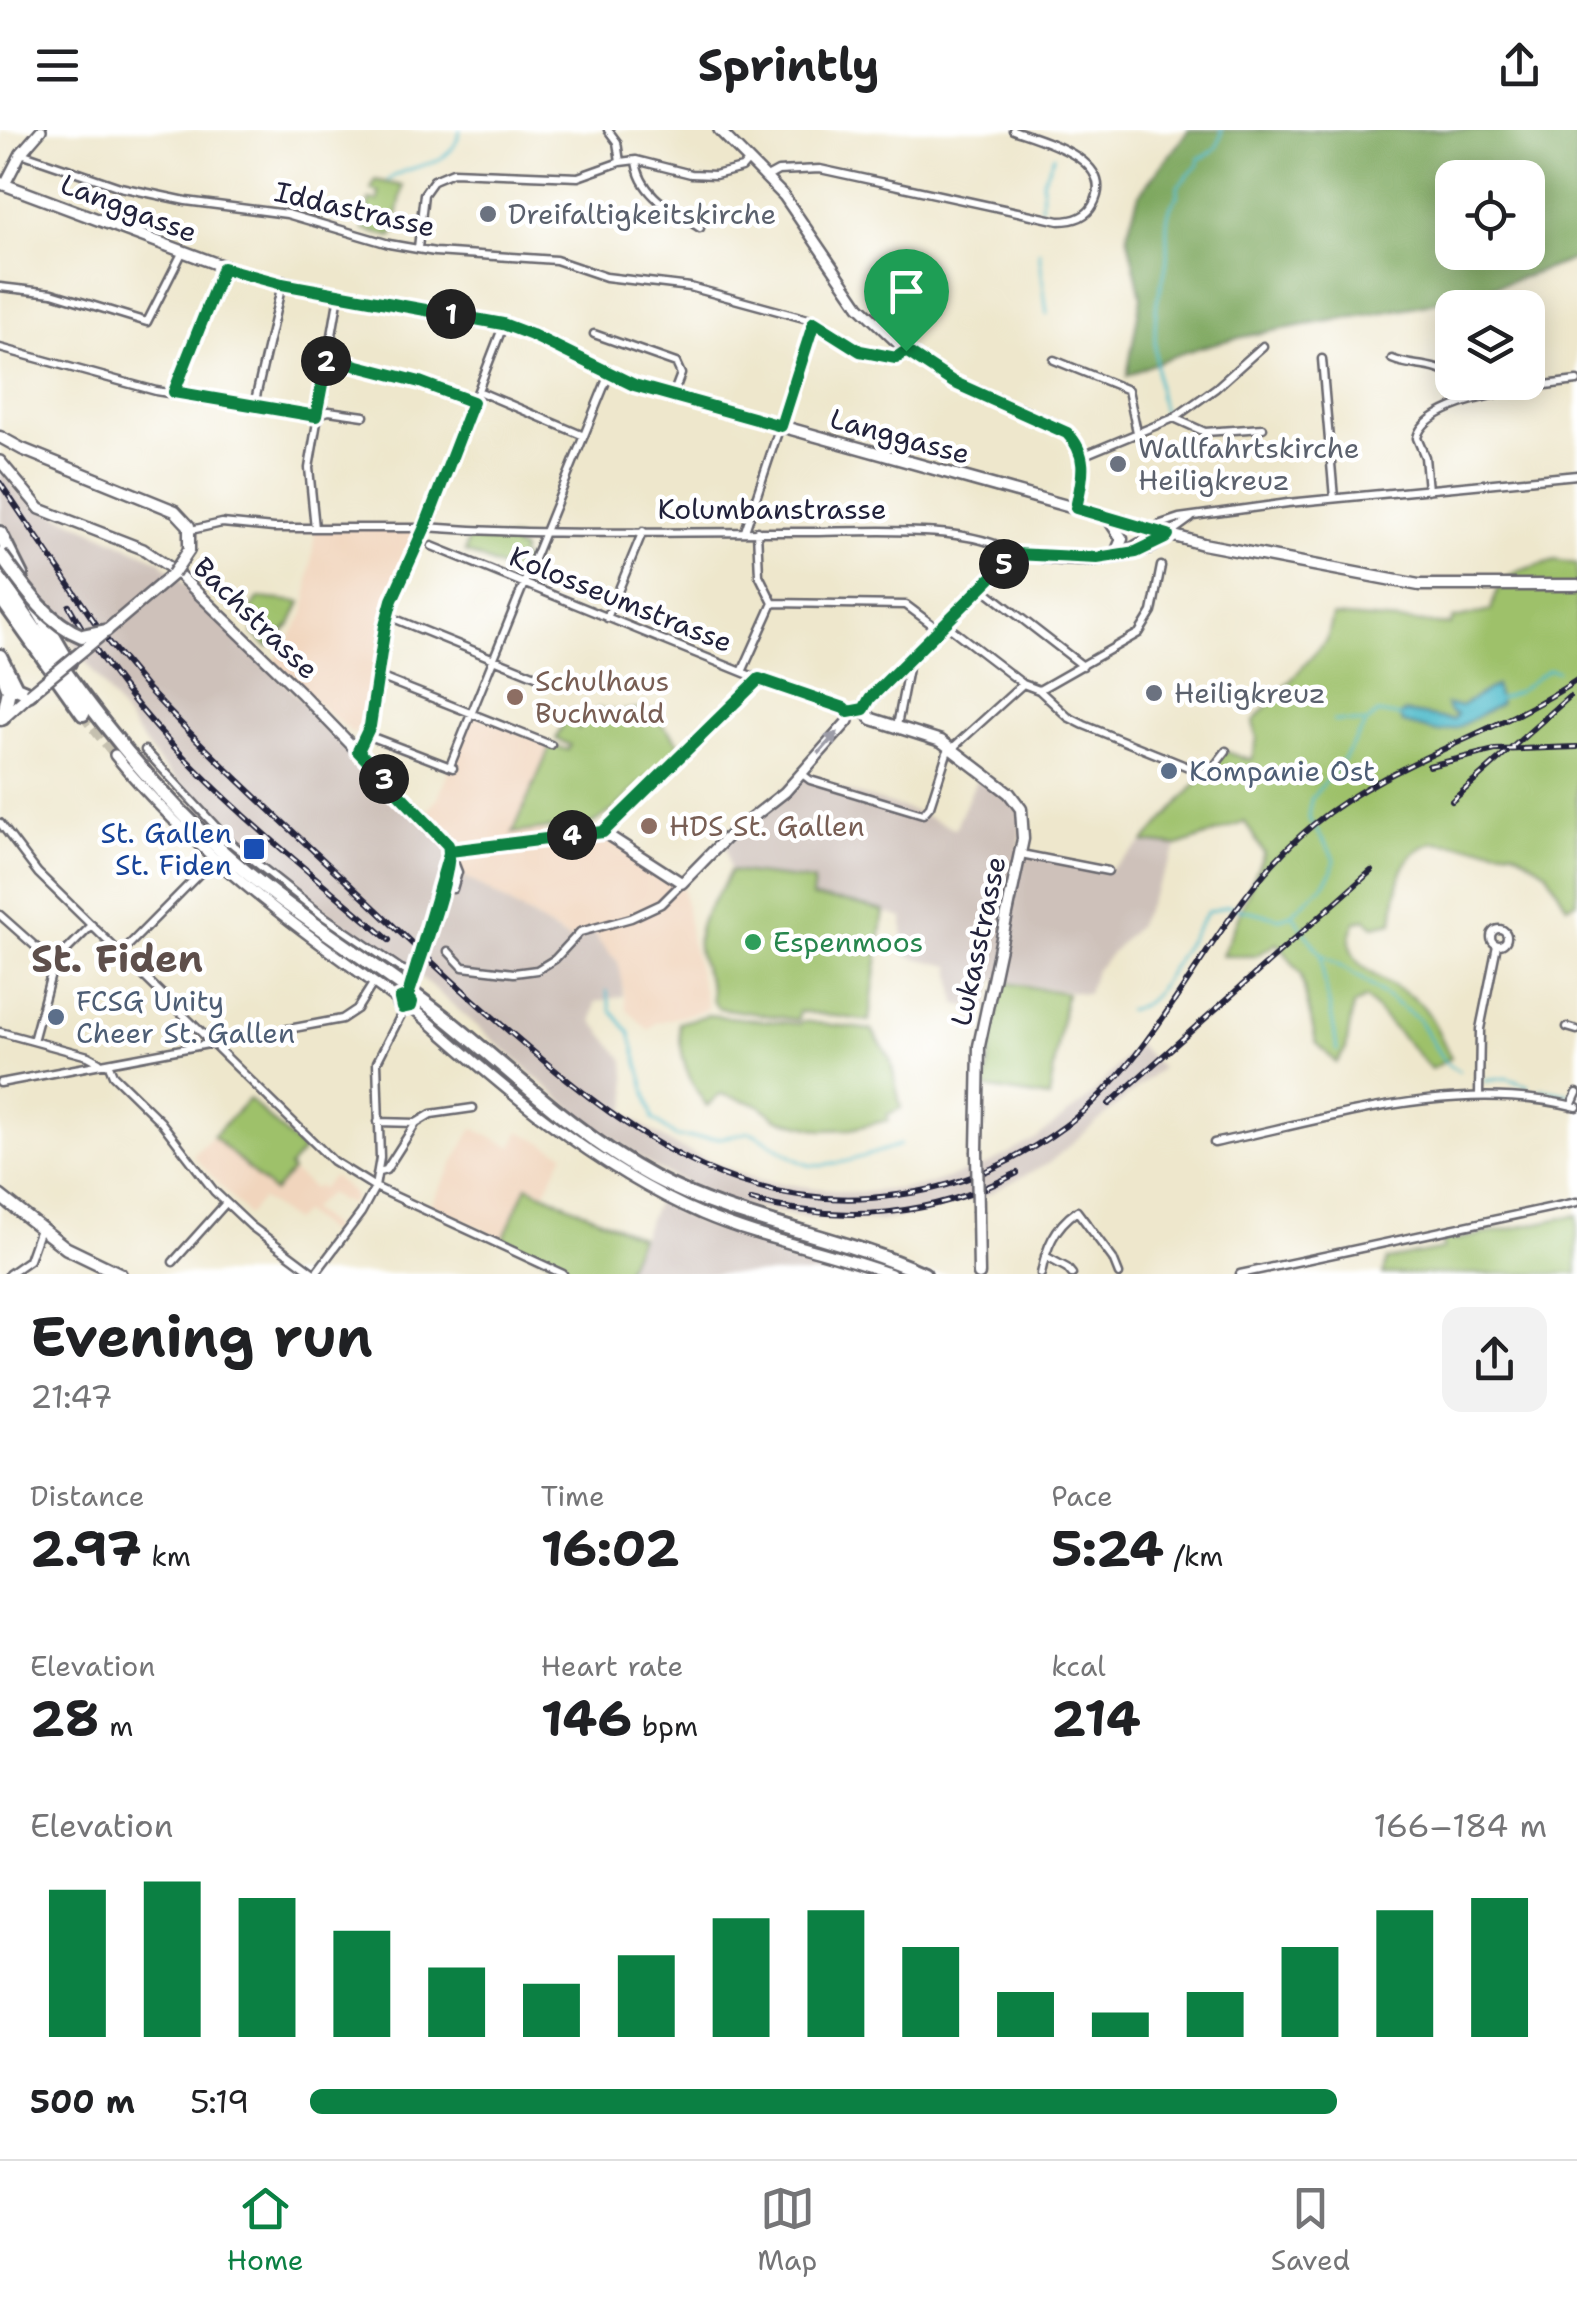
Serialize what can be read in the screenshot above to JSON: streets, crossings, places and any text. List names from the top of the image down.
{
  "streets": {
    "main road": ["Langgasse", "Kolumbanstrasse", "Lukasstrasse"],
    "street": ["Iddastrasse", "Kolosseumstrasse", "Bachstrasse"]
  },
  "crossings": [
    ["Langgasse", "Kolumbanstrasse"]
  ],
  "districts": ["St. Fiden"],
  "places": {
    "other": [
      "Dreifaltigkeitskirche",
      "Wallfahrtskirche Heiligkreuz",
      "Heiligkreuz",
      "Schulhaus Buchwald",
      "Kompanie Ost",
      "HDS St. Gallen",
      "Espenmoos",
      "FCSG Unity Cheer St. Gallen"
    ],
    "transit": ["St. Gallen St. Fiden"]
  },
  "page": {
    "header": "Sprintly",
    "pins": [
      "1",
      "2",
      "5",
      "3",
      "4"
    ],
    "heading": ["Evening run", "21:47"],
    "stats": [
      ["Distance", "2.97 km"],
      ["Time", "16:02"],
      ["Pace", "5:24 /km"],
      ["Elevation", "28 m"],
      ["Heart rate", "146 bpm"],
      ["kcal", "214"]
    ],
    "chart": ["Elevation", "166–184 m"],
    "list": [
      {
        "name": "500 m",
        "note": "5:19"
      }
    ],
    "tabs": ["Home", "Map", "Saved"]
  }
}
